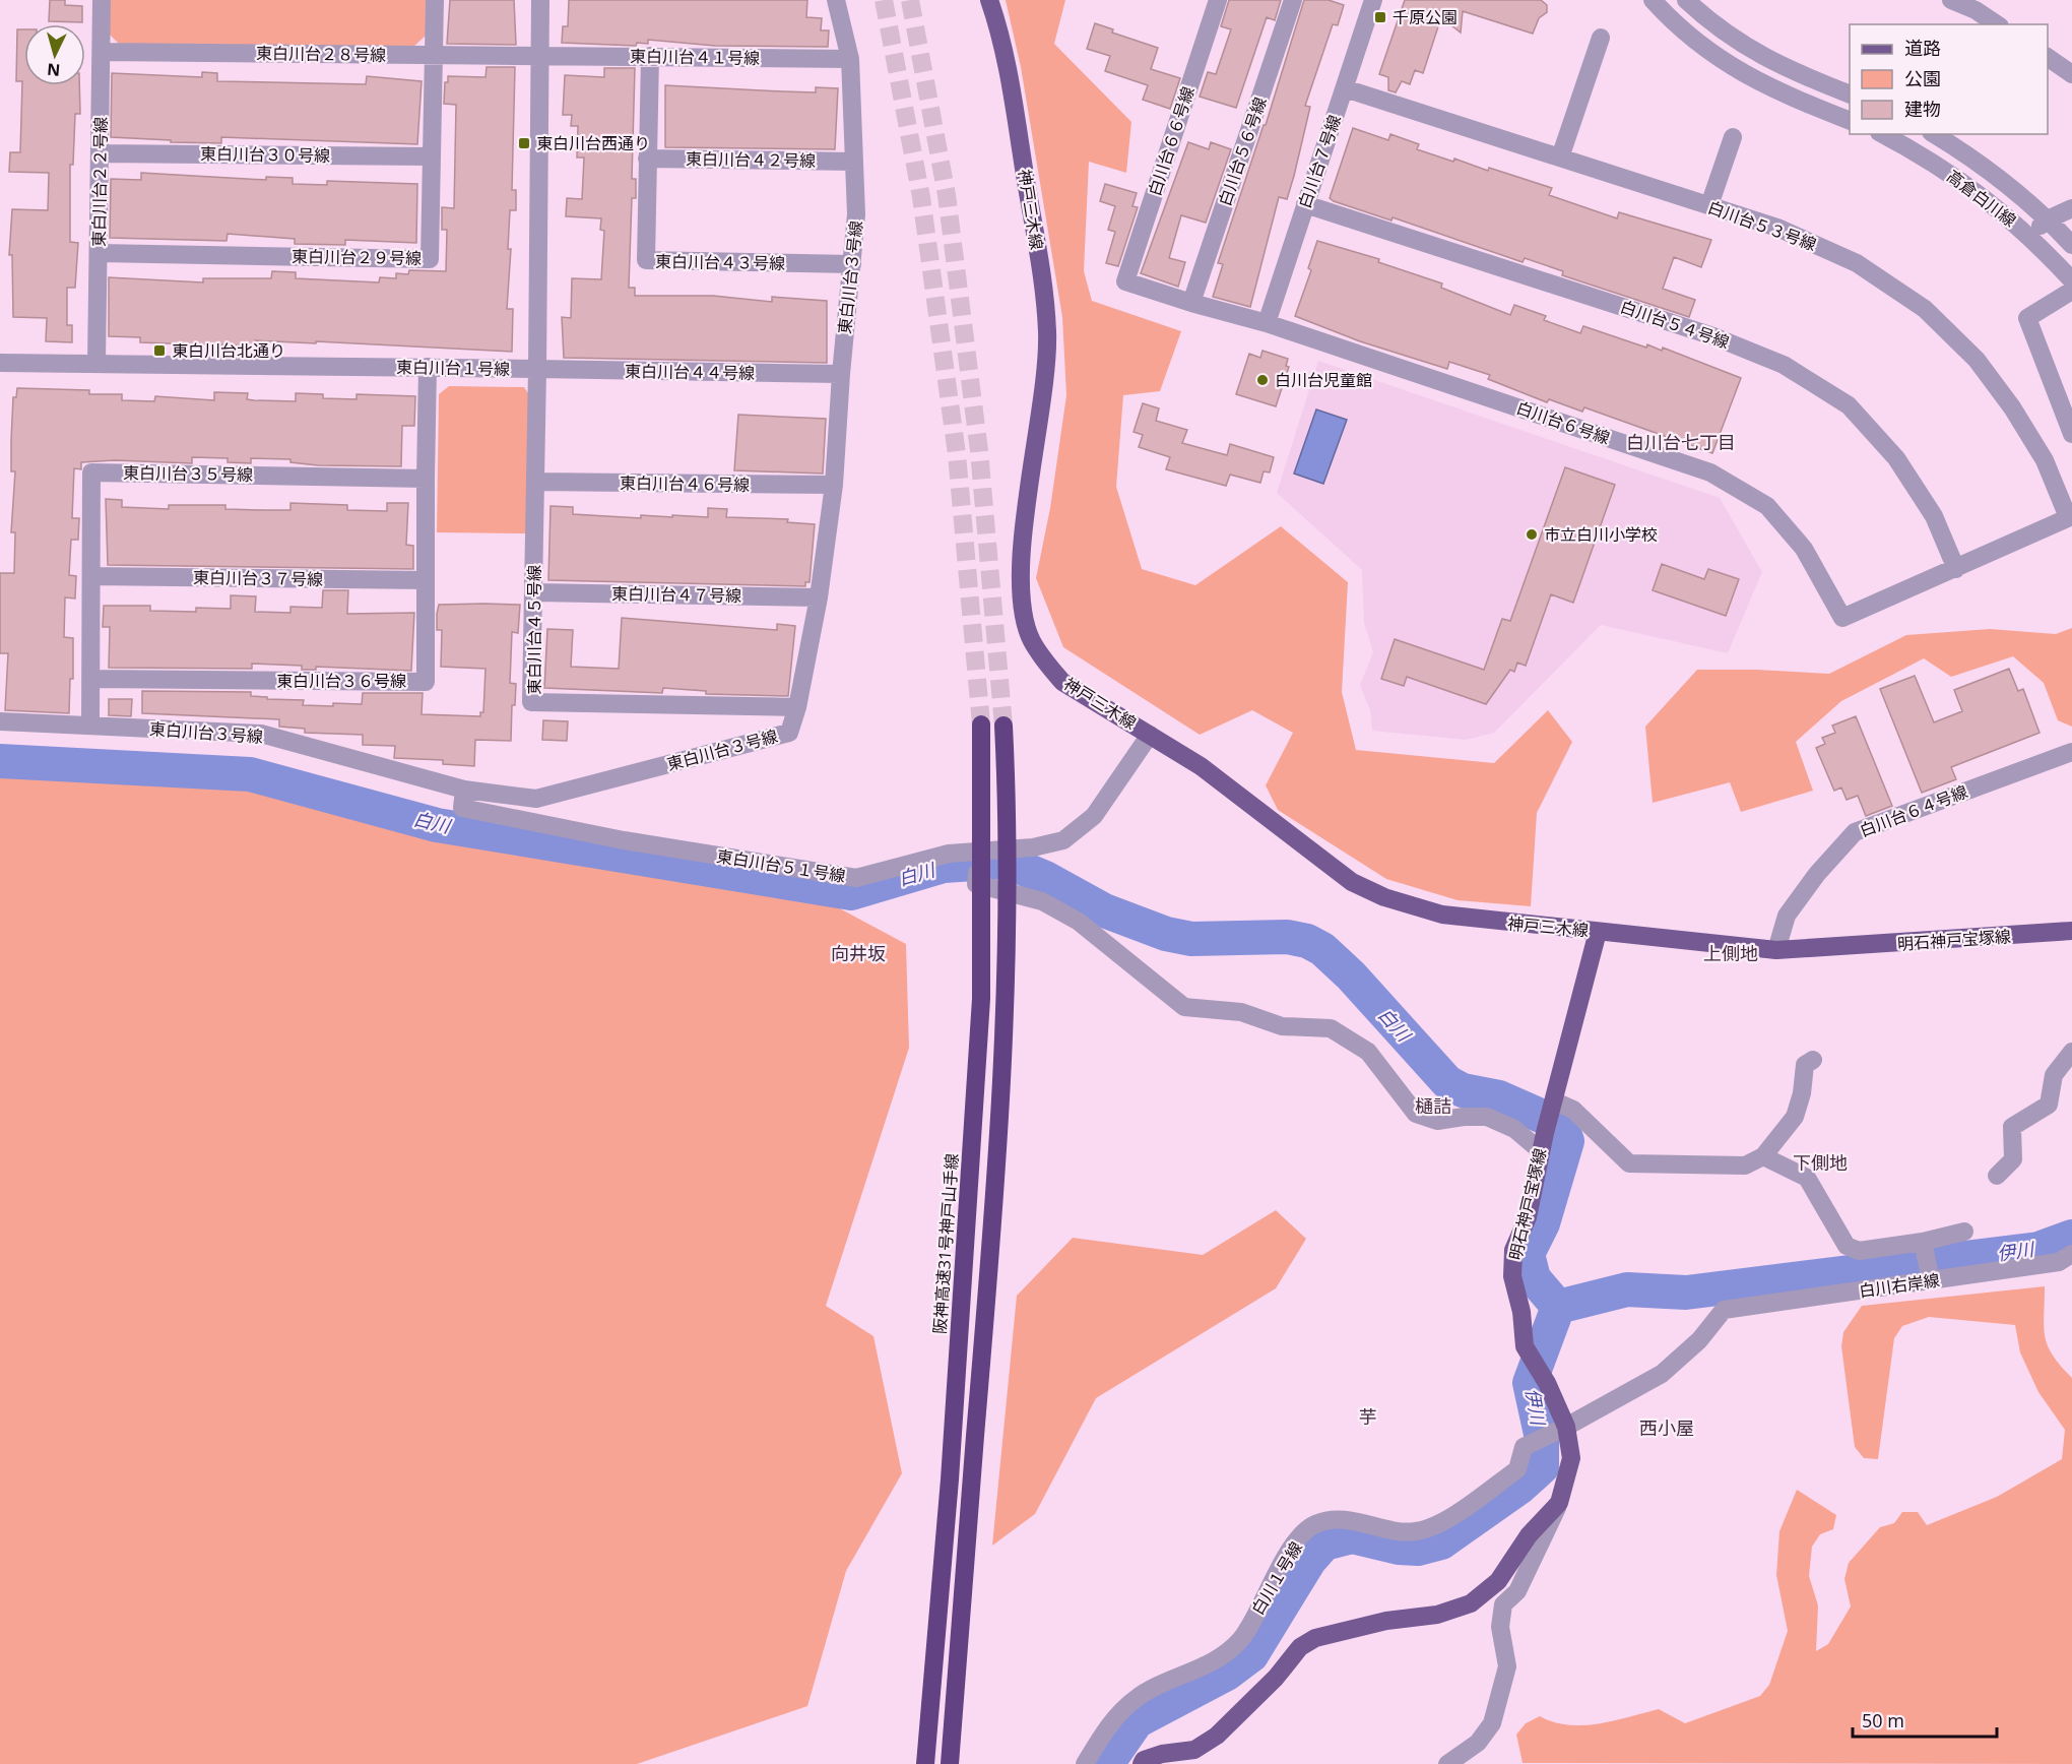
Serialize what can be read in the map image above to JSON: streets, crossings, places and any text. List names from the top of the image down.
{
  "streets": {
    "highway": ["阪神高速31号神戸山手線"],
    "main road": ["神戸三木線", "明石神戸宝塚線"],
    "street": [
      "東白川台２８号線",
      "東白川台４１号線",
      "白川台６６号線",
      "白川台５６号線",
      "東白川台３０号線",
      "東白川台４２号線",
      "白川台７号線",
      "東白川台２２号線",
      "高倉白川線",
      "白川台５３号線",
      "東白川台２９号線",
      "東白川台４３号線",
      "東白川台３号線",
      "白川台５４号線",
      "東白川台１号線",
      "東白川台４４号線",
      "白川台６号線",
      "東白川台３５号線",
      "東白川台４６号線",
      "東白川台３７号線",
      "東白川台４７号線",
      "東白川台４５号線",
      "東白川台３６号線",
      "白川台６４号線",
      "東白川台５１号線",
      "白川右岸線",
      "白川１号線"
    ]
  },
  "crossings": [
    ["東白川台２８号線", "東白川台４１号線"],
    ["東白川台２８号線", "東白川台２２号線"],
    ["東白川台２８号線", "東白川台２９号線"],
    ["東白川台４１号線", "東白川台４３号線"],
    ["東白川台４１号線", "東白川台３号線"],
    ["白川台６６号線", "白川台６号線"],
    ["白川台５６号線", "白川台６号線"],
    ["東白川台３０号線", "東白川台２２号線"],
    ["東白川台３０号線", "東白川台２９号線"],
    ["東白川台４２号線", "東白川台４３号線"],
    ["東白川台４２号線", "東白川台３号線"],
    ["白川台７号線", "白川台５３号線"],
    ["白川台７号線", "白川台５４号線"],
    ["白川台７号線", "白川台６号線"],
    ["東白川台２２号線", "東白川台２９号線"],
    ["東白川台２２号線", "東白川台１号線"],
    ["神戸三木線", "明石神戸宝塚線"],
    ["白川台５３号線", "白川台６号線"],
    ["東白川台４３号線", "東白川台３号線"],
    ["東白川台３号線", "東白川台４４号線"],
    ["東白川台３号線", "東白川台３５号線"],
    ["東白川台３号線", "東白川台４６号線"],
    ["東白川台３号線", "東白川台４７号線"],
    ["東白川台３号線", "東白川台４５号線"],
    ["東白川台３号線", "東白川台５１号線"],
    ["白川台５４号線", "白川台６号線"],
    ["東白川台１号線", "東白川台４４号線"],
    ["東白川台１号線", "東白川台４５号線"],
    ["東白川台４４号線", "東白川台４５号線"],
    ["東白川台３５号線", "東白川台３７号線"],
    ["東白川台３５号線", "東白川台３６号線"],
    ["東白川台４６号線", "東白川台４５号線"],
    ["東白川台３７号線", "東白川台３６号線"],
    ["東白川台４７号線", "東白川台４５号線"],
    ["白川台６４号線", "明石神戸宝塚線"],
    ["明石神戸宝塚線", "白川右岸線"],
    ["明石神戸宝塚線", "白川１号線"],
    ["白川右岸線", "白川１号線"]
  ],
  "districts": [
    "白川台七丁目",
    "向井坂",
    "上側地",
    "樋詰",
    "下側地",
    "芋",
    "西小屋"
  ],
  "water": ["白川", "伊川"],
  "places": {
    "transit": ["千原公園", "東白川台西通り", "東白川台北通り"],
    "other": ["白川台児童館", "市立白川小学校"]
  },
  "legend": ["道路", "公園", "建物"],
  "scale_bar": "50 m",
  "north": "bottom"
}
